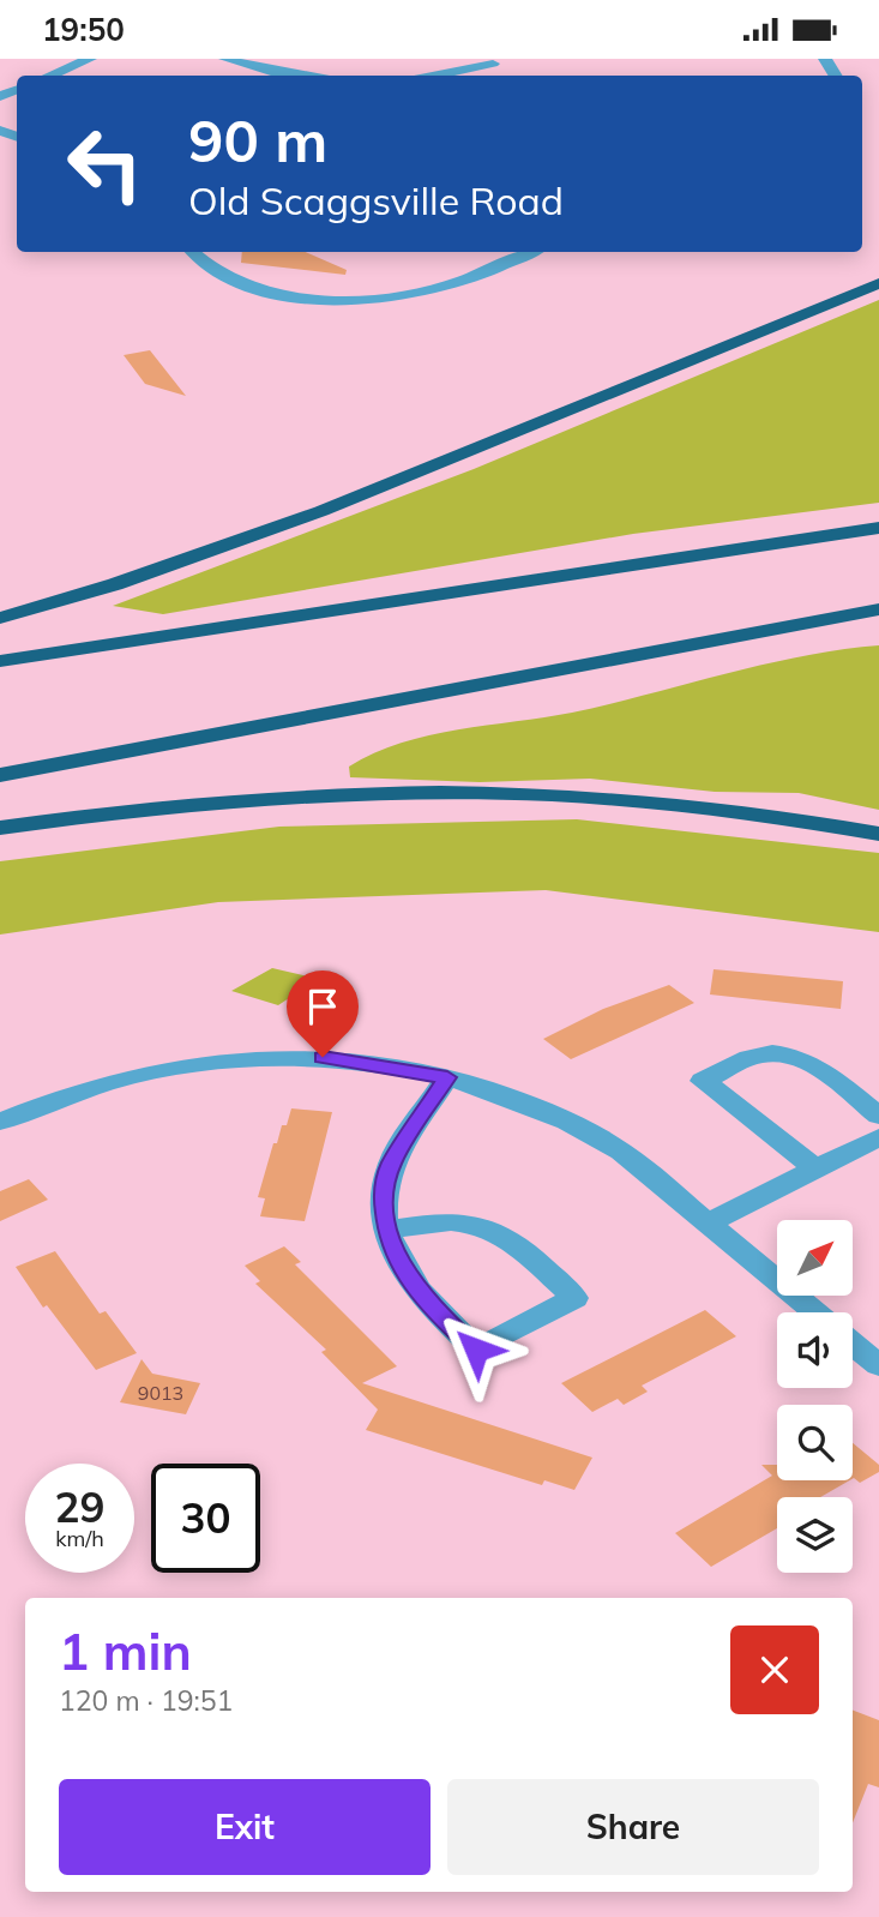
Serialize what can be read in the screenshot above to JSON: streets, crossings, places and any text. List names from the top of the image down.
{
  "house_numbers": ["9013"],
  "north": "top right",
  "page": {
    "status": "19:50",
    "turn": ["90 m", "Old Scaggsville Road"],
    "speed": "29 km/h",
    "limit": "30",
    "heading": ["1 min", "120 m · 19:51"],
    "buttons": ["Exit", "Share"]
  }
}
